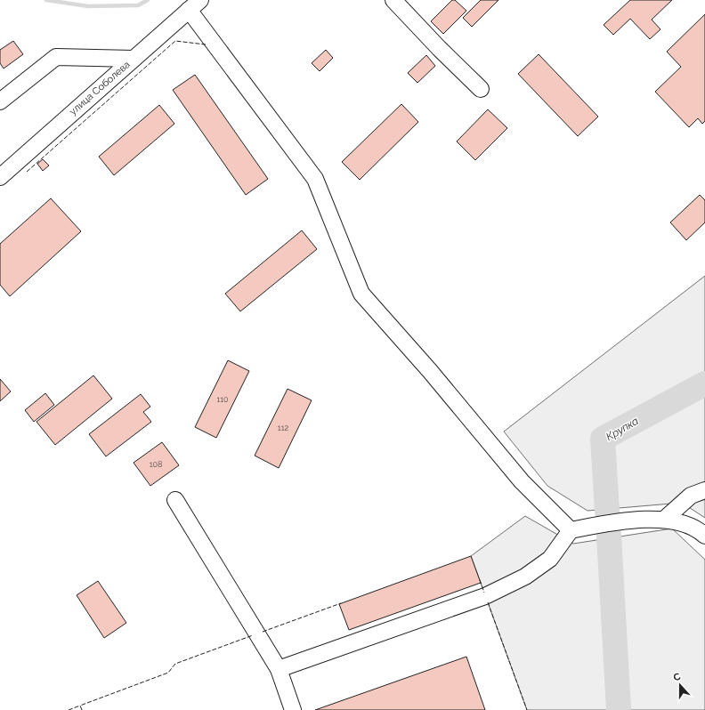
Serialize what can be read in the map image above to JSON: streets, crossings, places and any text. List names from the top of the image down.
{
  "streets": {
    "street": ["улица Соболева"]
  },
  "water": ["Крупка"],
  "house_numbers": ["110", "112", "108"],
  "north": "top"
}
